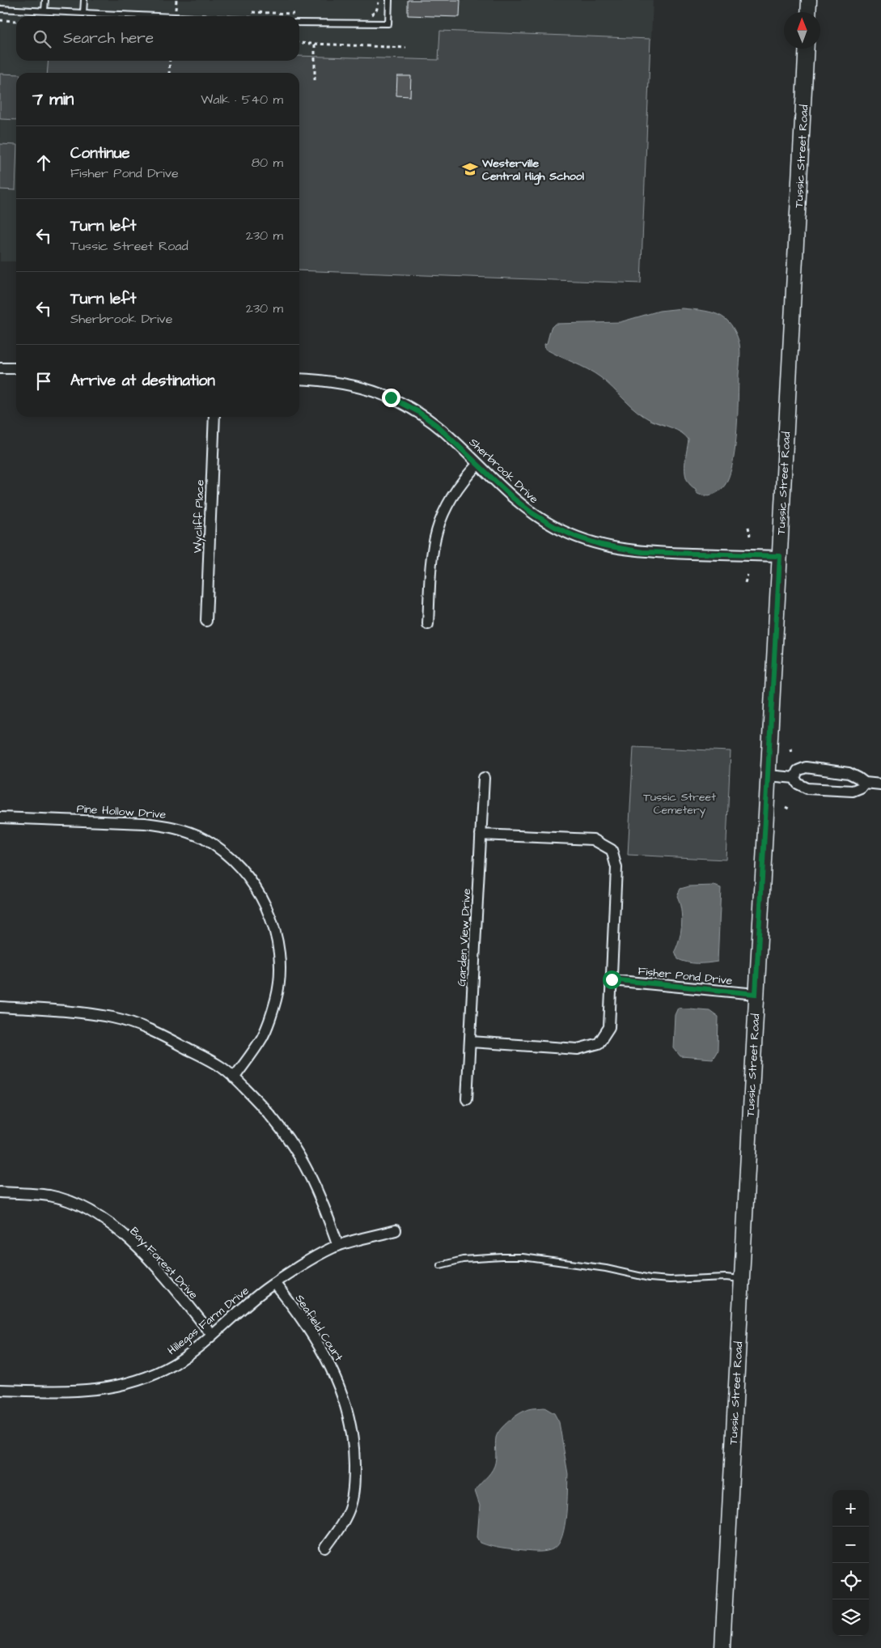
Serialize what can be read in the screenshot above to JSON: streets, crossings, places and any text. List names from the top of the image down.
{
  "streets": {
    "main road": ["Tussic Street Road"],
    "street": [
      "Sherbrook Drive",
      "Wycliff Place",
      "Pine Hollow Drive",
      "Garden View Drive",
      "Fisher Pond Drive",
      "Bay Forest Drive",
      "Hillegas Farm Drive",
      "Seafield Court"
    ]
  },
  "crossings": [
    ["Tussic Street Road", "Sherbrook Drive"],
    ["Tussic Street Road", "Fisher Pond Drive"],
    ["Bay Forest Drive", "Hillegas Farm Drive"],
    ["Hillegas Farm Drive", "Seafield Court"]
  ],
  "parks": ["Tussic Street Cemetery"],
  "places": {
    "school or university": ["Westerville Central High School"]
  },
  "north": "top",
  "page": {
    "search": "Search here",
    "heading": ["7 min", "Walk · 540 m"],
    "list": [
      ["Continue", "Fisher Pond Drive", "80 m"],
      ["Turn left", "Tussic Street Road", "230 m"],
      ["Turn left", "Sherbrook Drive", "230 m"],
      "Arrive at destination"
    ],
    "map_buttons": ["+", "−"]
  }
}
